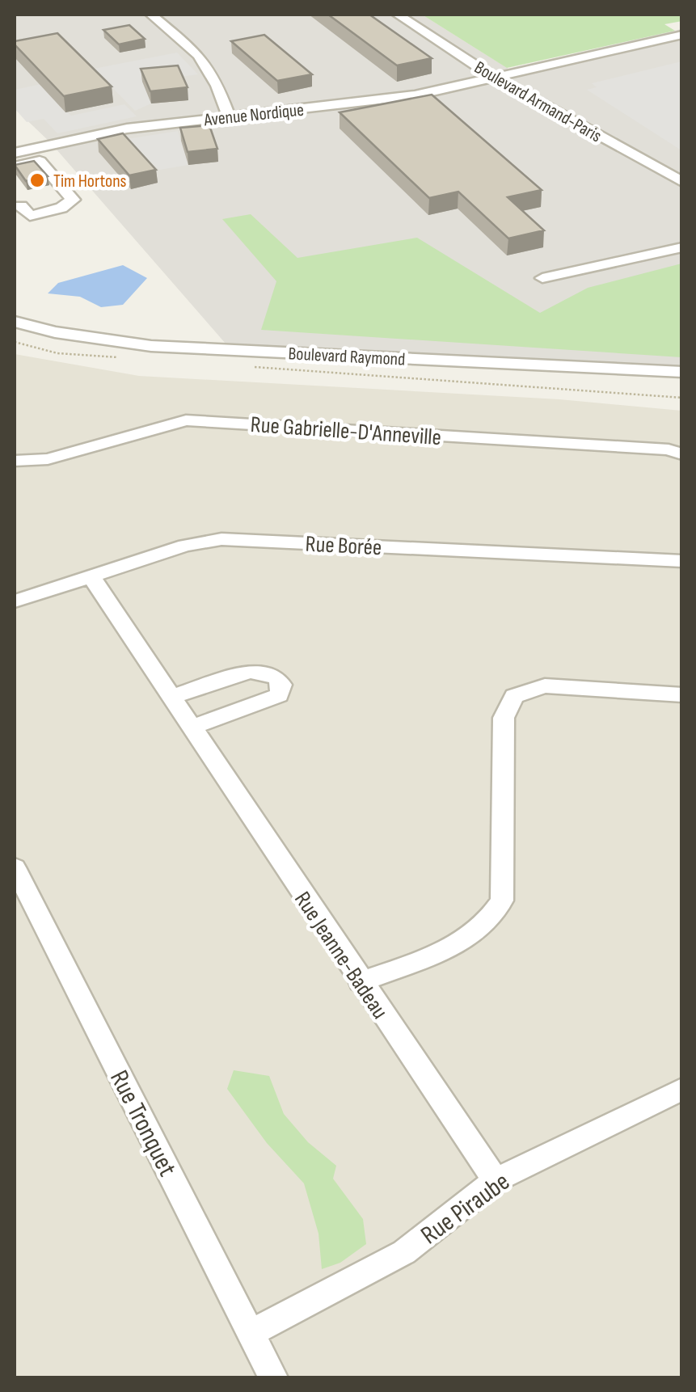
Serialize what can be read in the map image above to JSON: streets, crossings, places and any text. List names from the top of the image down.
{
  "streets": {
    "street": [
      "Boulevard Armand-Paris",
      "Avenue Nordique",
      "Boulevard Raymond",
      "Rue Gabrielle-D'Anneville",
      "Rue Borée",
      "Rue Jeanne-Badeau",
      "Rue Tronquet",
      "Rue Piraube"
    ]
  },
  "crossings": [
    ["Boulevard Armand-Paris", "Avenue Nordique"],
    ["Rue Borée", "Rue Jeanne-Badeau"],
    ["Rue Jeanne-Badeau", "Rue Piraube"],
    ["Rue Tronquet", "Rue Piraube"]
  ],
  "places": ["Tim Hortons"]
}
